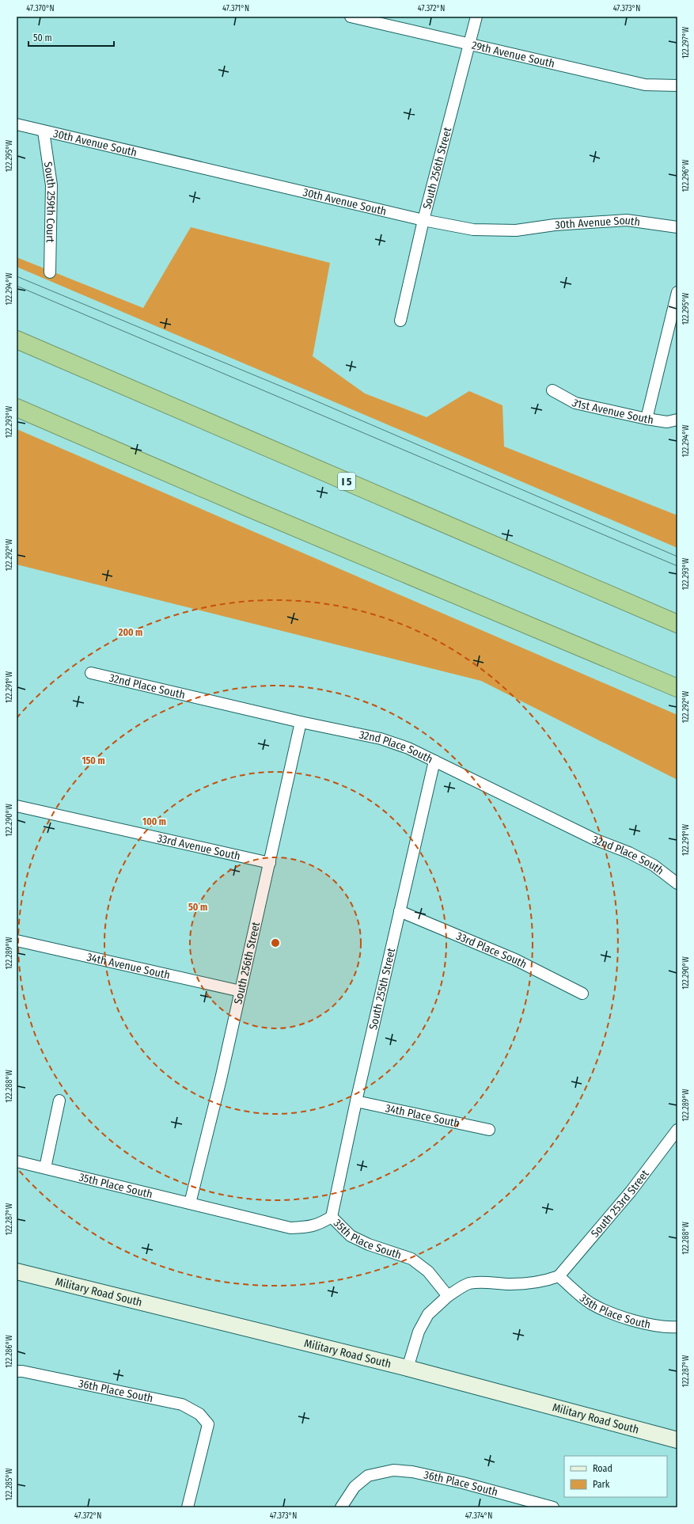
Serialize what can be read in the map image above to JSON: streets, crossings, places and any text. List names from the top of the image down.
{
  "streets": {
    "highway": ["I 5"],
    "main road": ["Military Road South"],
    "street": [
      "29th Avenue South",
      "30th Avenue South",
      "South 256th Street",
      "South 259th Court",
      "31st Avenue South",
      "32nd Place South",
      "33rd Avenue South",
      "33rd Place South",
      "34th Avenue South",
      "South 255th Street",
      "34th Place South",
      "35th Place South",
      "South 253rd Street",
      "36th Place South"
    ]
  },
  "crossings": [
    ["29th Avenue South", "South 256th Street"],
    ["30th Avenue South", "South 256th Street"],
    ["30th Avenue South", "South 259th Court"],
    ["South 256th Street", "32nd Place South"],
    ["South 256th Street", "33rd Avenue South"],
    ["South 256th Street", "34th Avenue South"],
    ["South 256th Street", "35th Place South"],
    ["32nd Place South", "South 255th Street"],
    ["33rd Place South", "South 255th Street"],
    ["South 255th Street", "34th Place South"],
    ["South 255th Street", "35th Place South"],
    ["35th Place South", "South 253rd Street"]
  ],
  "legend": ["Road", "Park"],
  "scale_bar": "50 m",
  "coordinates": [
    "47.370°N",
    "47.371°N",
    "47.372°N",
    "47.373°N",
    "122.297°W",
    "122.295°W",
    "122.296°W",
    "122.294°W",
    "122.293°W",
    "122.292°W",
    "122.291°W",
    "122.290°W",
    "122.289°W",
    "122.288°W",
    "122.287°W",
    "122.286°W",
    "122.285°W",
    "47.374°N"
  ],
  "rings": [
    "200 m",
    "150 m",
    "100 m",
    "50 m"
  ]
}
